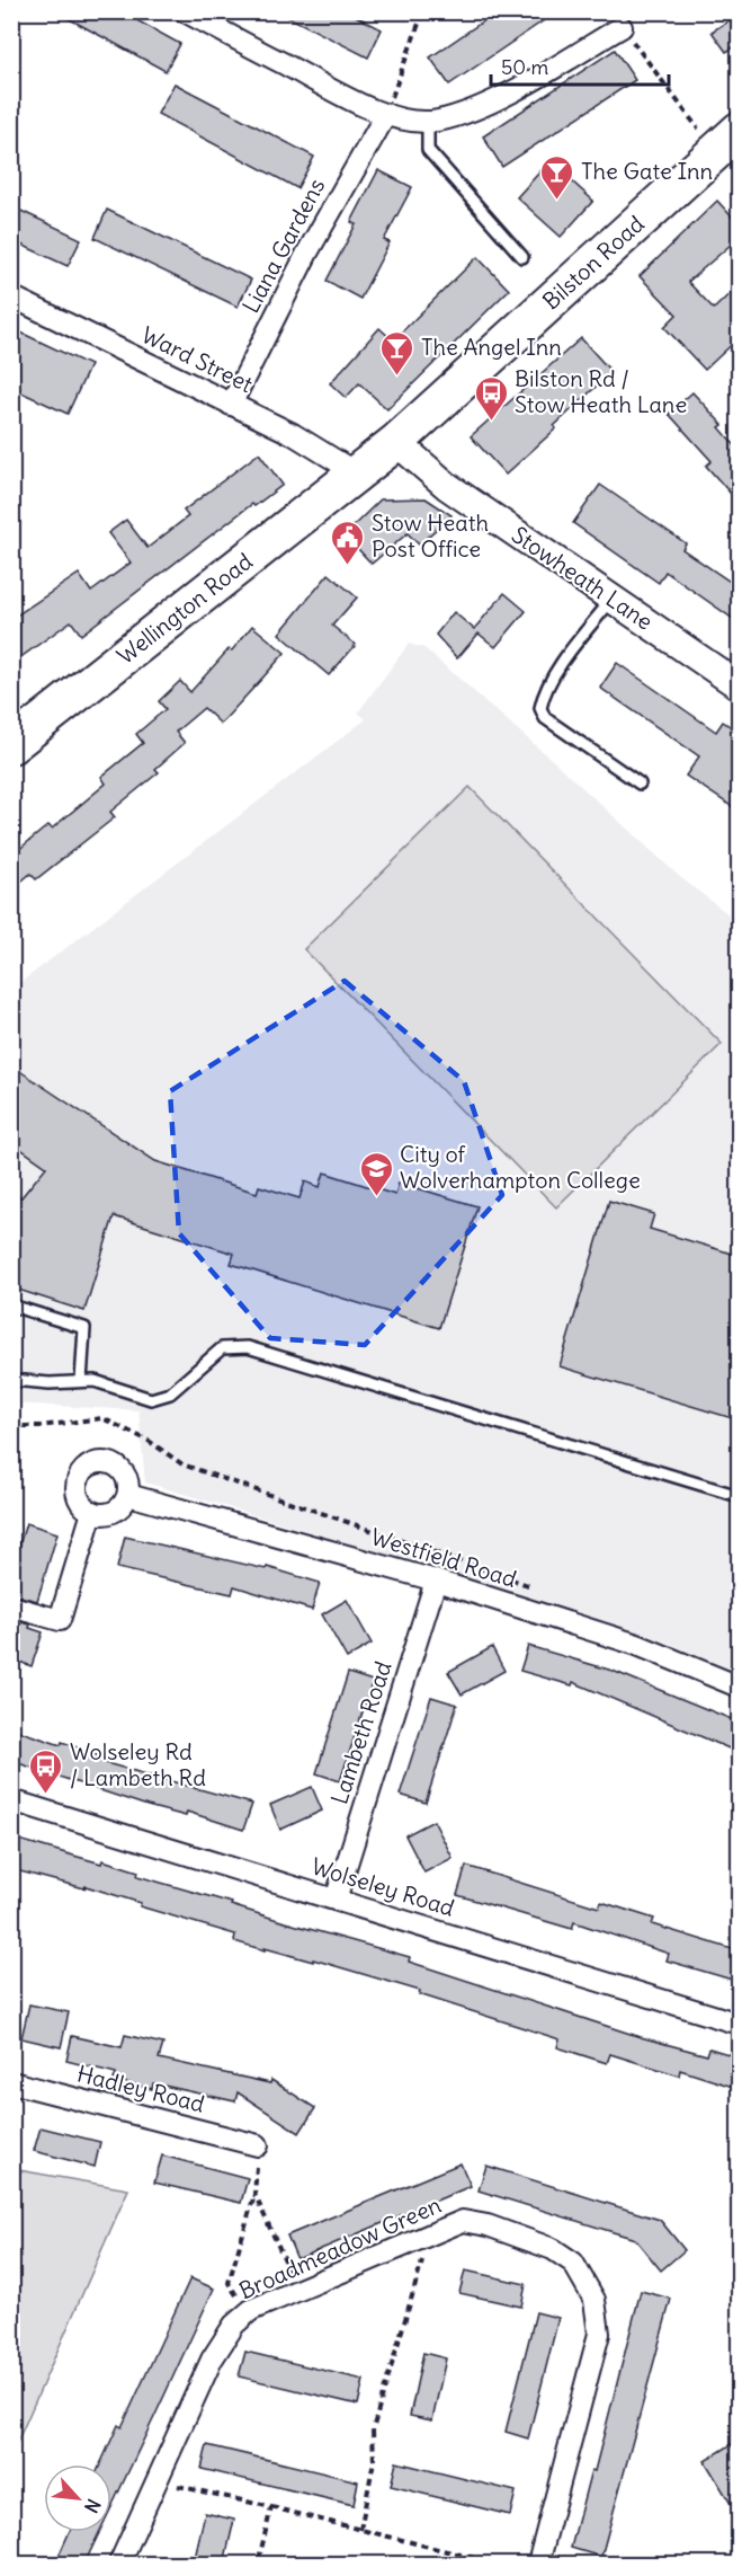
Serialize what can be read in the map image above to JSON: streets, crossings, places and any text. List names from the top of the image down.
{
  "streets": {
    "highway": ["Bilston Road", "Wellington Road"],
    "street": [
      "Liana Gardens",
      "Ward Street",
      "Stowheath Lane",
      "Westfield Road",
      "Lambeth Road",
      "Wolseley Road",
      "Hadley Road",
      "Broadmeadow Green"
    ]
  },
  "crossings": [
    ["Liana Gardens", "Ward Street"],
    ["Bilston Road", "Ward Street"],
    ["Bilston Road", "Stowheath Lane"],
    ["Bilston Road", "Wellington Road"],
    ["Ward Street", "Wellington Road"],
    ["Westfield Road", "Lambeth Road"],
    ["Lambeth Road", "Wolseley Road"]
  ],
  "places": {
    "bar": ["The Gate Inn", "The Angel Inn"],
    "bus stop": ["Bilston Rd / Stow Heath Lane", "Wolseley Rd / Lambeth Rd"],
    "public building": ["Stow Heath Post Office"],
    "school or university": ["City of Wolverhampton College"]
  },
  "scale_bar": "50 m",
  "north": "bottom right"
}
